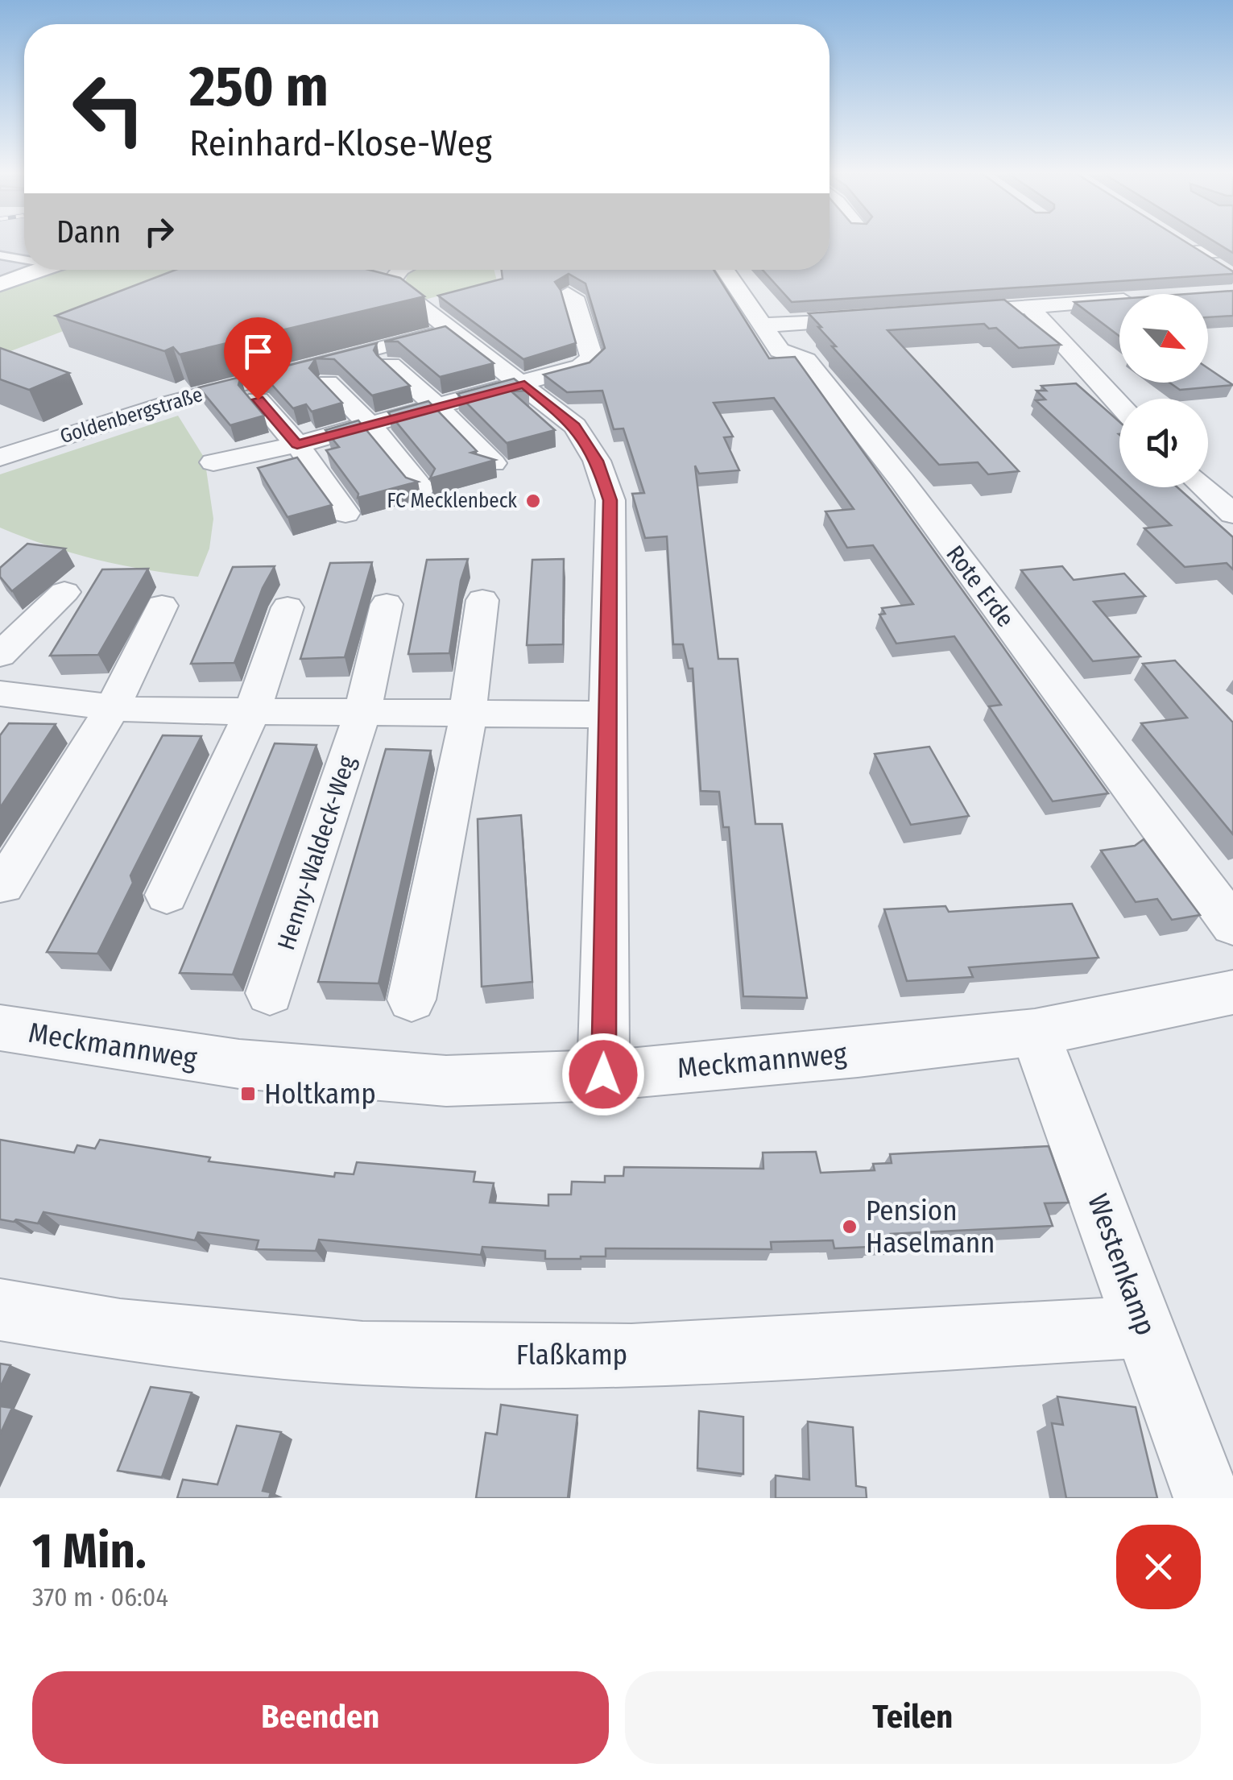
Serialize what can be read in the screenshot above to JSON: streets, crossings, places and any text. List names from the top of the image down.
{
  "streets": {
    "street": [
      "Goldenbergstraße",
      "Rote Erde",
      "Henny-Waldeck-Weg",
      "Meckmannweg",
      "Westenkamp",
      "Flaßkamp"
    ]
  },
  "crossings": [
    ["Meckmannweg", "Westenkamp"],
    ["Westenkamp", "Flaßkamp"]
  ],
  "places": {
    "other": ["FC Mecklenbeck", "Pension Haselmann"],
    "transit": ["Holtkamp"]
  },
  "north": "bottom right",
  "page": {
    "turn": ["250 m", "Reinhard-Klose-Weg"],
    "then": "Dann",
    "heading": ["1 Min.", "370 m · 06:04"],
    "buttons": ["Beenden", "Teilen"]
  }
}
